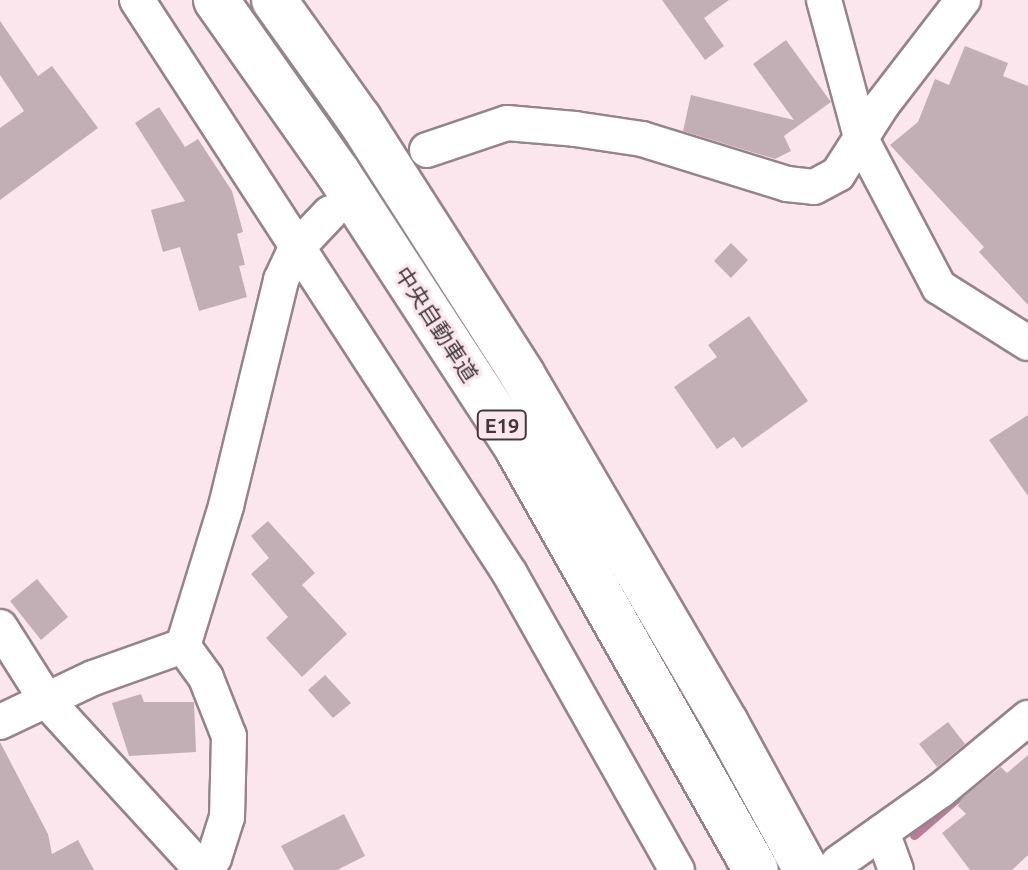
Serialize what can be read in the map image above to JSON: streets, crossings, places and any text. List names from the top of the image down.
{
  "streets": {
    "highway": ["中央自動車道", "E19"]
  }
}
